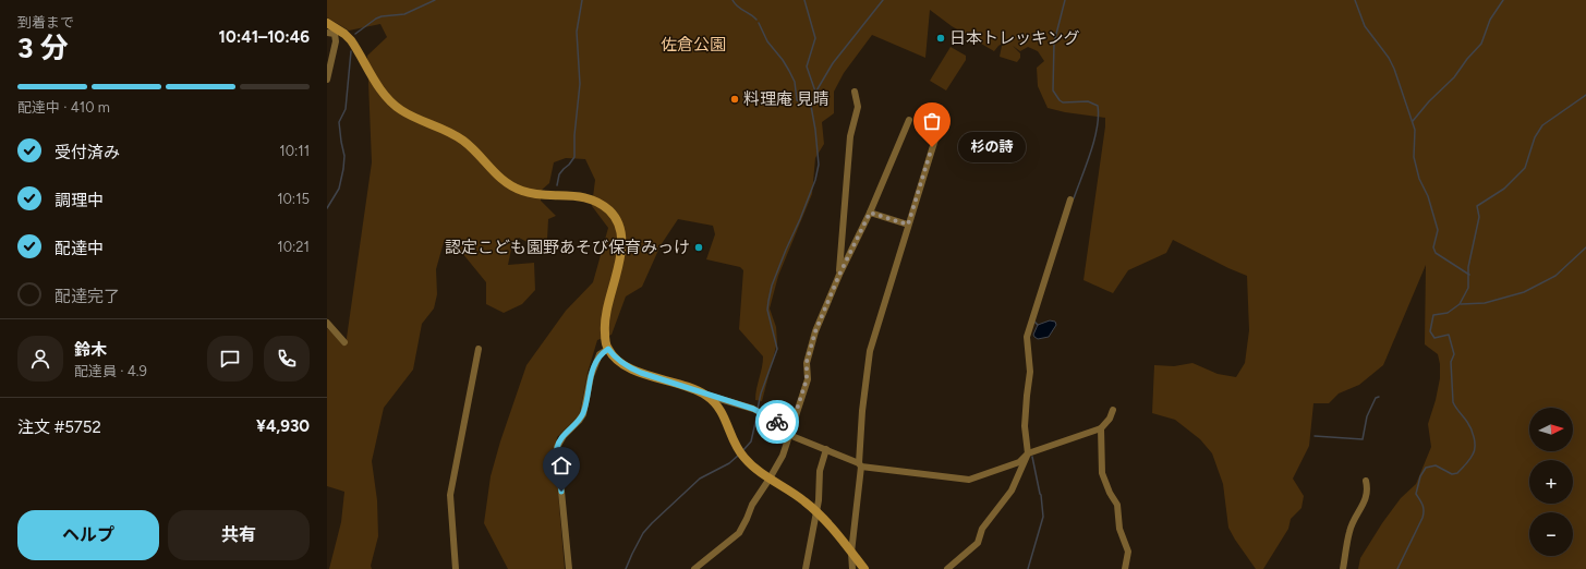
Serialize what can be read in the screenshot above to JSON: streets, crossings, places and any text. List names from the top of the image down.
{
  "parks": ["佐倉公園"],
  "places": [
    "日本トレッキング",
    "料理庵 見晴",
    "杉の詩",
    "認定こども園野あそび保育みっけ"
  ],
  "north": "right",
  "page": {
    "heading": ["3 分", "到着まで", "10:41–10:46"],
    "panel": [
      "鈴木",
      "配達員 · 4.9",
      "注文 #5752",
      "¥4,930"
    ],
    "bar": "配達中 · 410 m",
    "list": [
      ["受付済み", "10:11"],
      ["調理中", "10:15"],
      ["配達中", "10:21"],
      "配達完了"
    ],
    "bubble": "杉の詩",
    "map_buttons": ["+", "−"],
    "buttons": ["ヘルプ", "共有"]
  }
}
